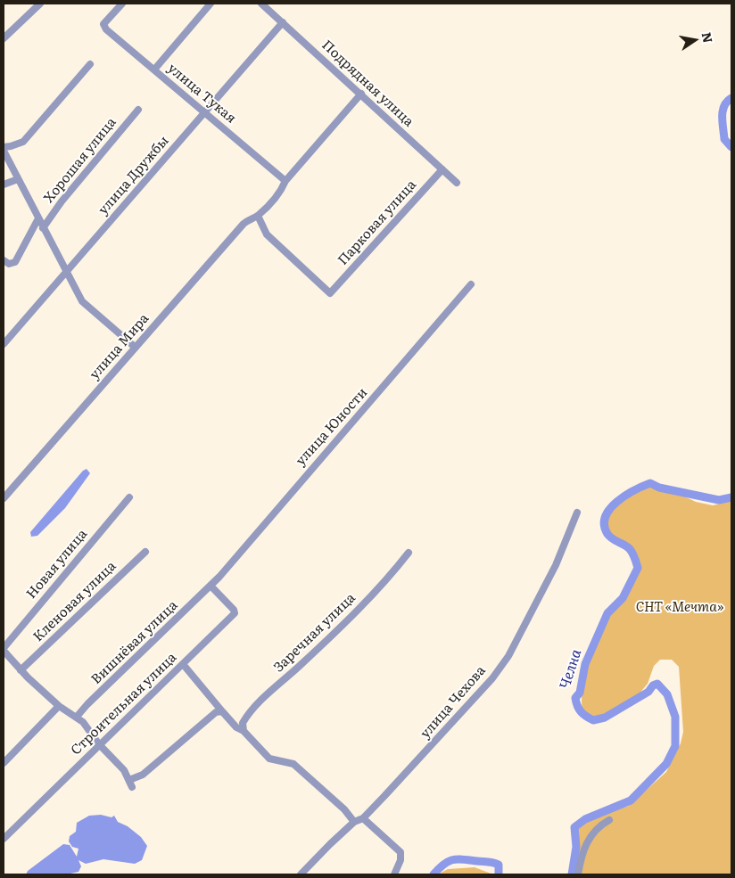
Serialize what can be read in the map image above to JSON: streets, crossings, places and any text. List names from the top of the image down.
{
  "streets": {
    "street": [
      "Подрядная улица",
      "улица Тукая",
      "Хорошая улица",
      "улица Дружбы",
      "Парковая улица",
      "улица Мира",
      "улица Юности",
      "Новая улица",
      "Кленовая улица",
      "Заречная улица",
      "Вишнёвая улица",
      "улица Чехова",
      "Строительная улица"
    ]
  },
  "crossings": [
    ["Подрядная улица", "улица Дружбы"],
    ["Подрядная улица", "Парковая улица"],
    ["Подрядная улица", "улица Мира"],
    ["улица Тукая", "улица Дружбы"],
    ["улица Тукая", "улица Мира"],
    ["Парковая улица", "улица Мира"],
    ["улица Юности", "Вишнёвая улица"],
    ["улица Юности", "Строительная улица"],
    ["Вишнёвая улица", "Строительная улица"]
  ],
  "water": ["Челна"],
  "parks": ["СНТ «Мечта»"],
  "north": "right"
}
